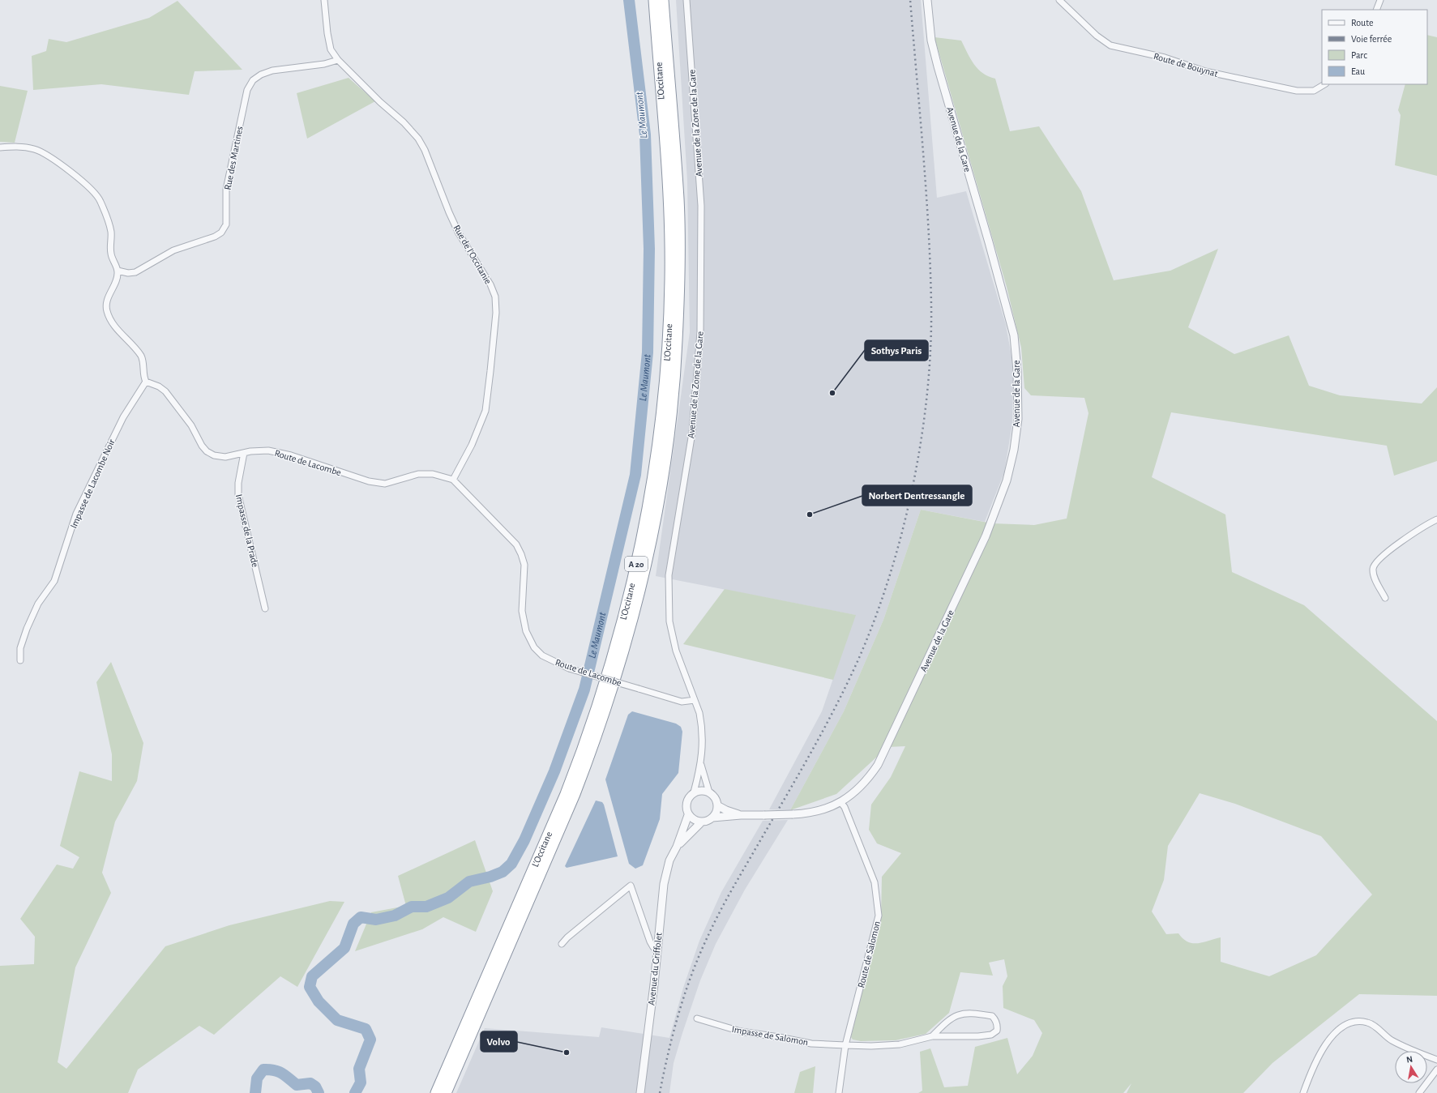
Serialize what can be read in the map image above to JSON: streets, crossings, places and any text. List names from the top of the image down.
{
  "streets": {
    "highway": ["L'Occitane", "A 20"],
    "street": [
      "Route de Bouynat",
      "Avenue de la Zone de la Gare",
      "Avenue de la Gare",
      "Rue des Martines",
      "Rue de l'Occitanie",
      "Route de Lacombe",
      "Impasse de Lacombe Noir",
      "Impasse de la Prade",
      "Route de Salomon",
      "Avenue du Griffolet",
      "Impasse de Salomon"
    ]
  },
  "crossings": [
    ["Avenue de la Zone de la Gare", "Route de Lacombe"],
    ["Avenue de la Gare", "Route de Salomon"],
    ["Rue des Martines", "Rue de l'Occitanie"],
    ["Rue de l'Occitanie", "Route de Lacombe"],
    ["Route de Lacombe", "Impasse de Lacombe Noir"],
    ["Route de Lacombe", "Impasse de la Prade"],
    ["Route de Salomon", "Impasse de Salomon"]
  ],
  "water": ["Le Maumont"],
  "places": ["Sothys Paris", "Norbert Dentressangle", "Volvo"],
  "legend": [
    "Route",
    "Voie ferrée",
    "Parc",
    "Eau"
  ],
  "north": "top"
}
